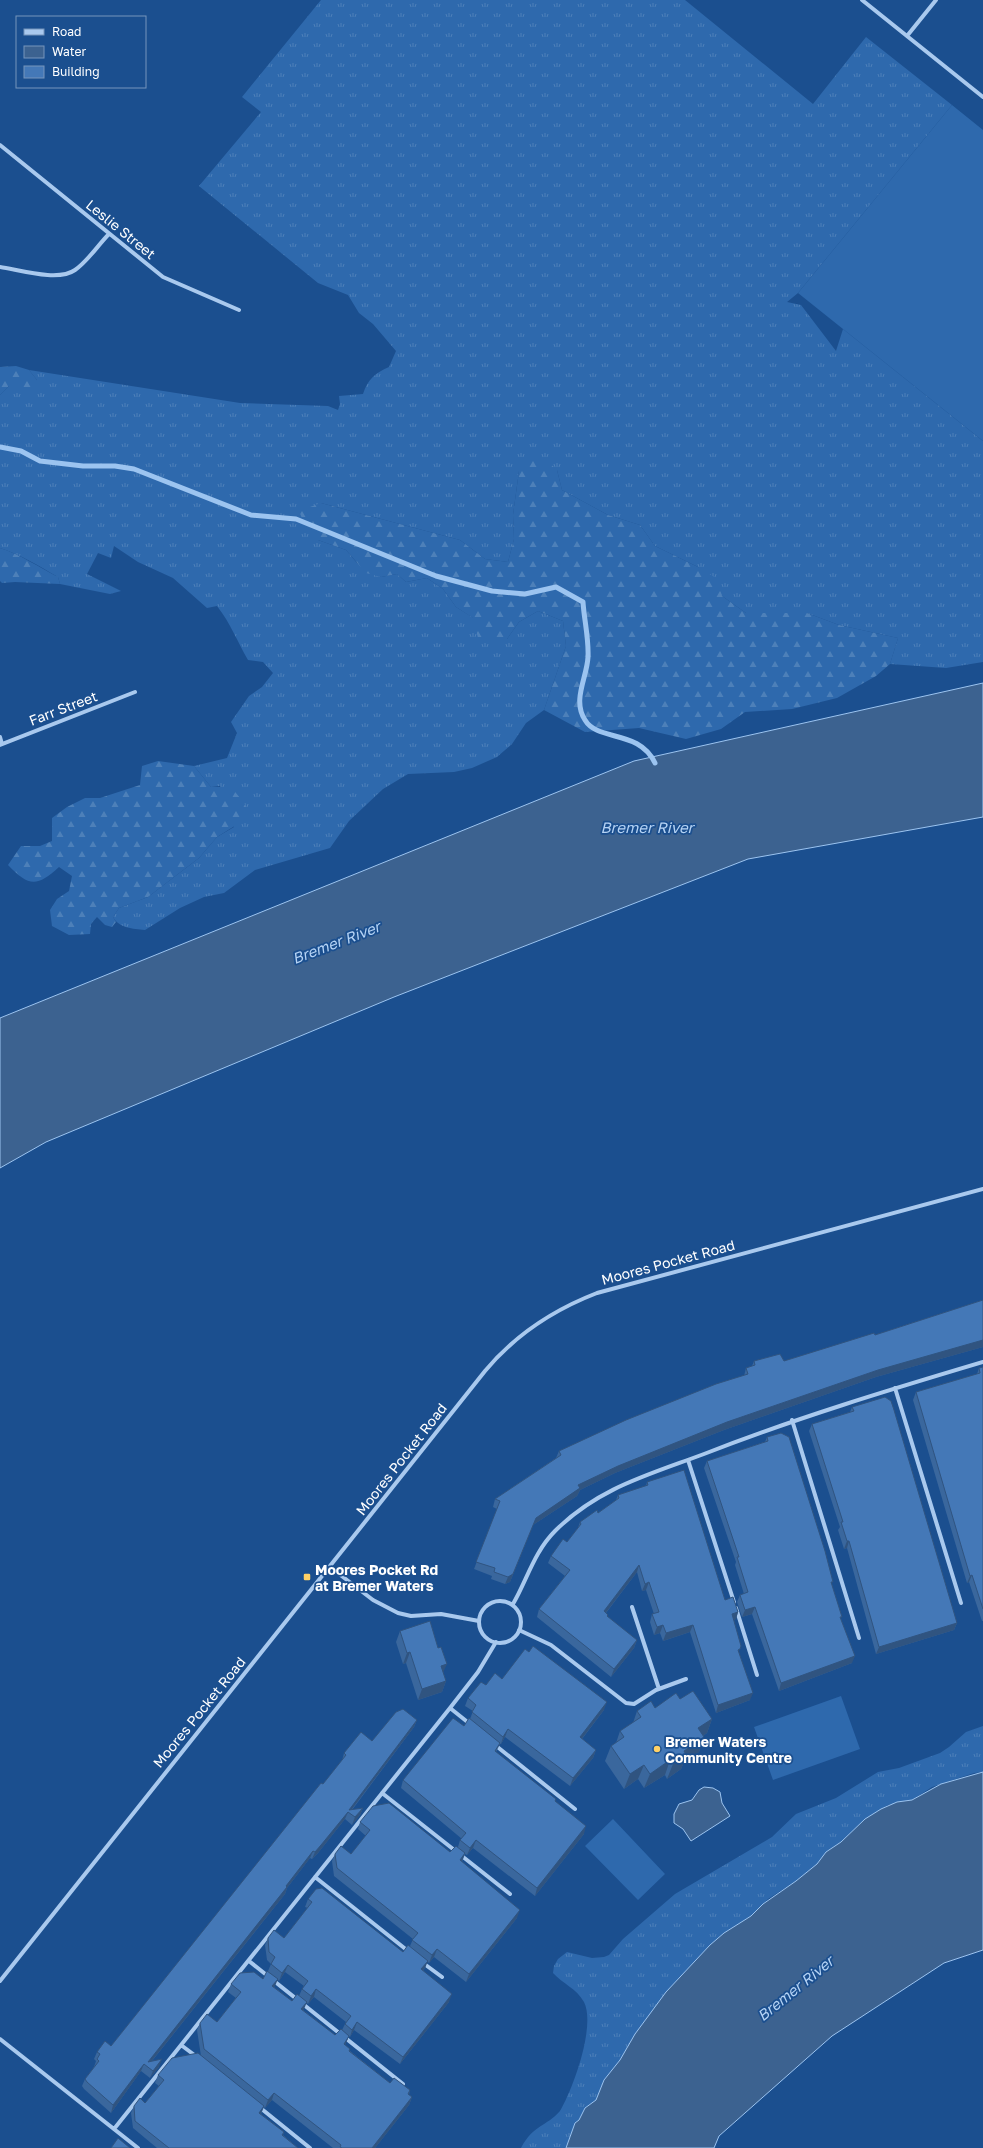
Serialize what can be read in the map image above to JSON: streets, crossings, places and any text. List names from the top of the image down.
{
  "streets": {
    "street": ["Leslie Street", "Farr Street", "Moores Pocket Road"]
  },
  "water": ["Bremer River"],
  "places": {
    "transit": ["Moores Pocket Rd at Bremer Waters"],
    "other": ["Bremer Waters Community Centre"]
  },
  "legend": ["Road", "Water", "Building"]
}
